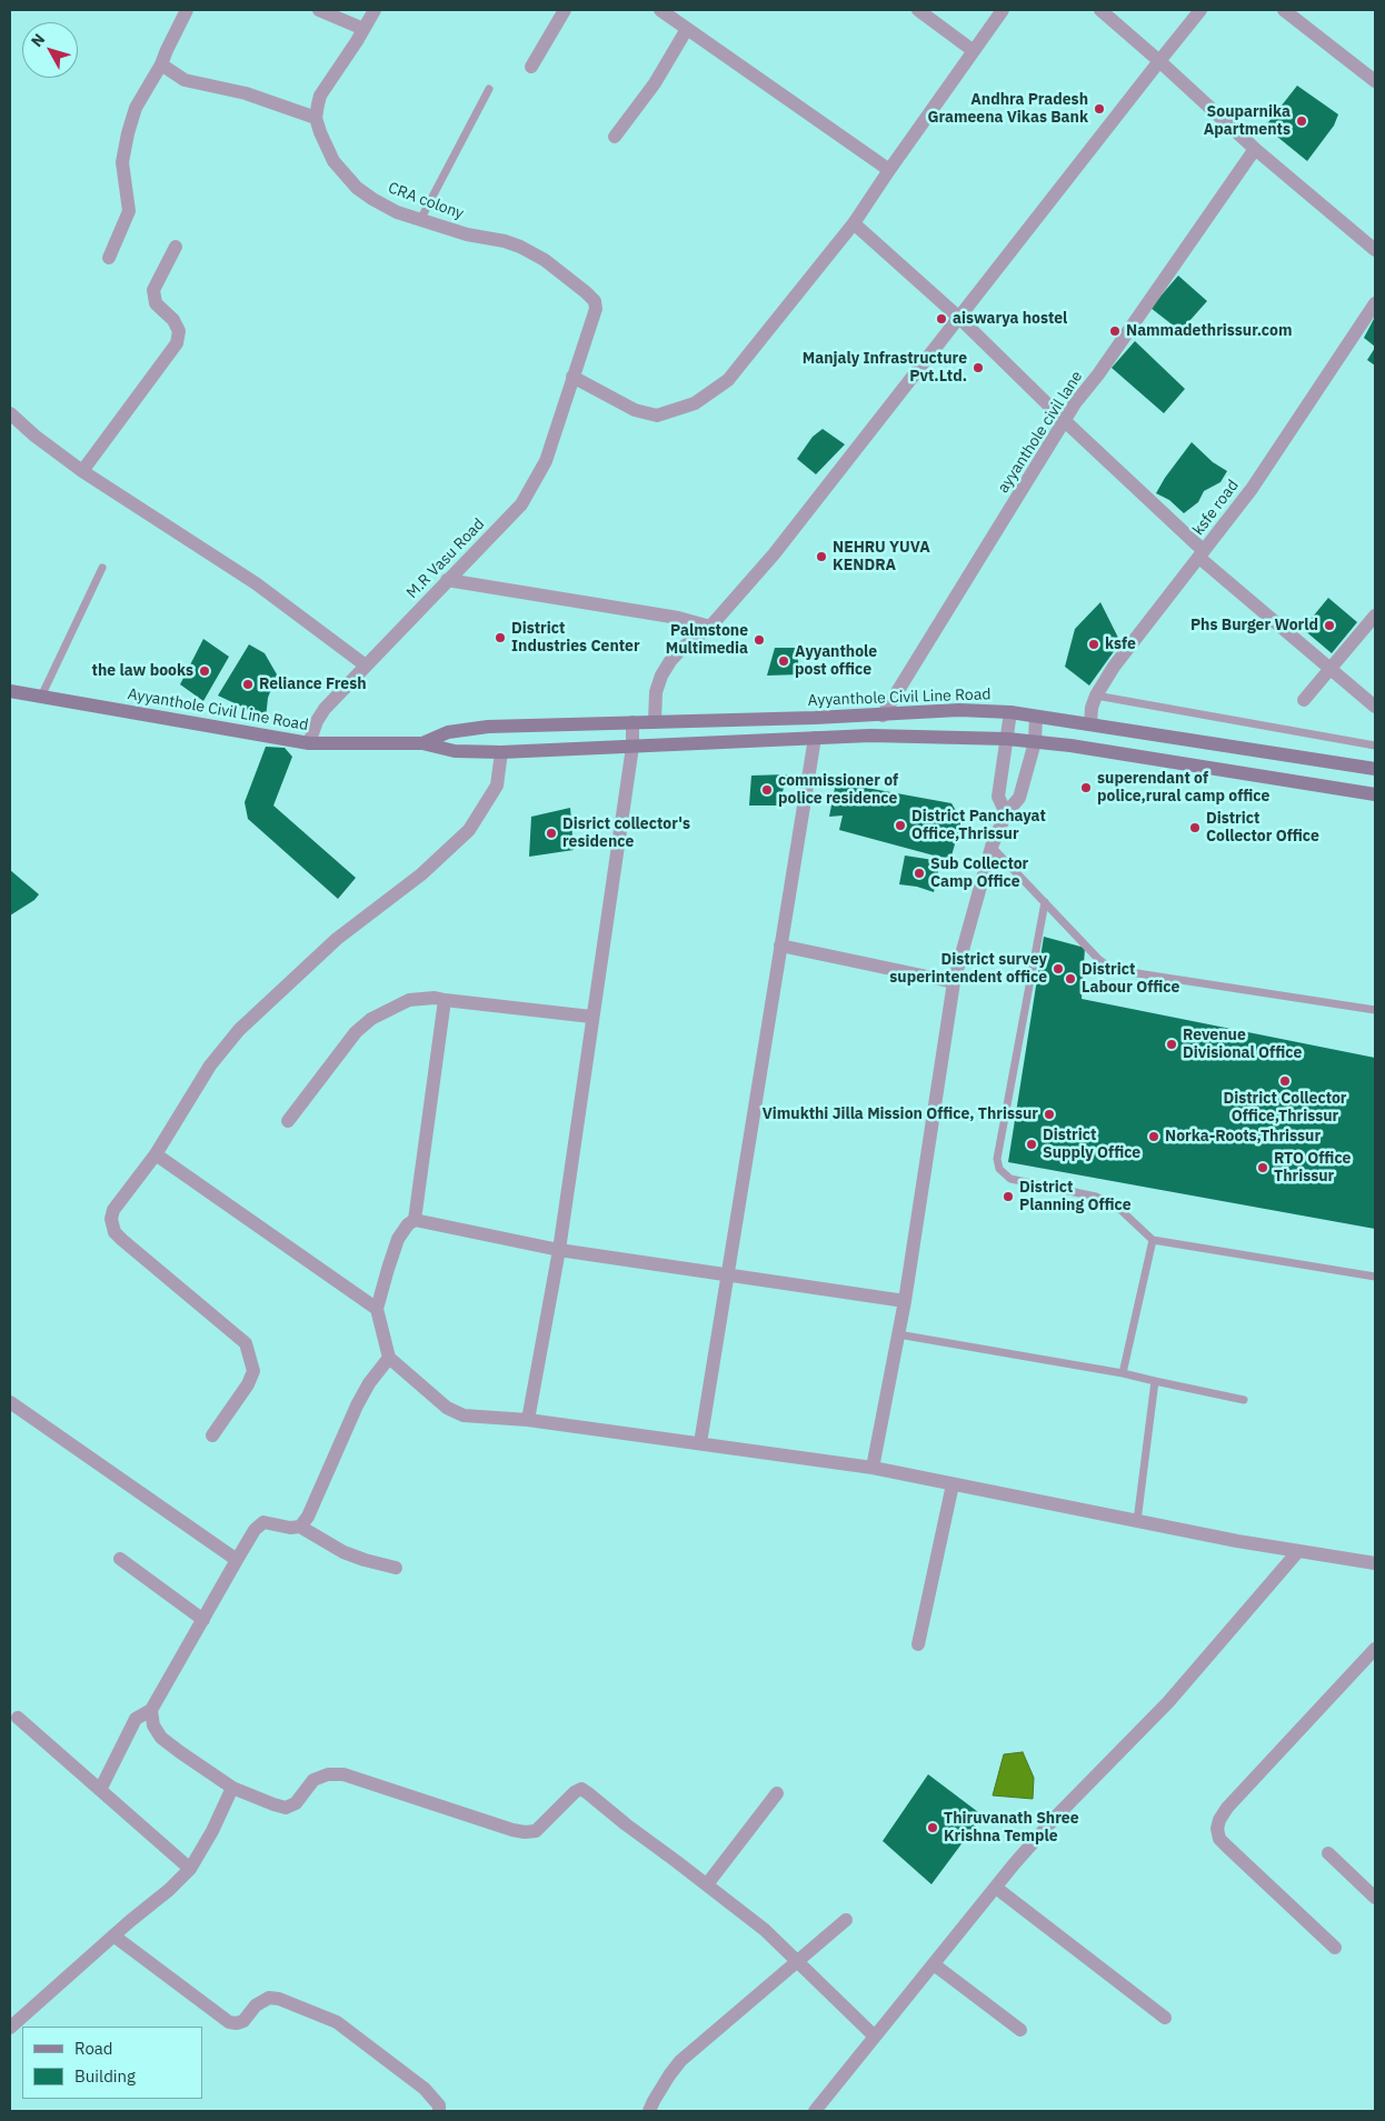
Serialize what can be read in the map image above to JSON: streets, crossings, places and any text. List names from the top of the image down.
{
  "streets": {
    "main road": ["Ayyanthole Civil Line Road"],
    "street": [
      "CRA colony",
      "ayyanthole civil lane",
      "ksfe road",
      "M.R Vasu Road"
    ]
  },
  "crossings": [
    ["CRA colony", "M.R Vasu Road"],
    ["ayyanthole civil lane", "Ayyanthole Civil Line Road"],
    ["ksfe road", "Ayyanthole Civil Line Road"],
    ["M.R Vasu Road", "Ayyanthole Civil Line Road"]
  ],
  "places": [
    "Andhra Pradesh Grameena Vikas Bank",
    "Souparnika Apartments",
    "aiswarya hostel",
    "Nammadethrissur.com",
    "Manjaly Infrastructure Pvt.Ltd.",
    "NEHRU YUVA KENDRA",
    "Phs Burger World",
    "District Industries Center",
    "Palmstone Multimedia",
    "ksfe",
    "Ayyanthole post office",
    "the law books",
    "Reliance Fresh",
    "superendant of police,rural camp office",
    "commissioner of police residence",
    "District Panchayat Office,Thrissur",
    "District Collector Office",
    "Disrict collector's residence",
    "Sub Collector Camp Office",
    "District survey superintendent office",
    "District Labour Office",
    "Revenue Divisional Office",
    "District Collector Office,Thrissur",
    "Vimukthi Jilla Mission Office, Thrissur",
    "Norka-Roots,Thrissur",
    "District Supply Office",
    "RTO Office Thrissur",
    "District Planning Office",
    "Thiruvanath Shree Krishna Temple"
  ],
  "legend": ["Road", "Building"],
  "north": "top left"
}
